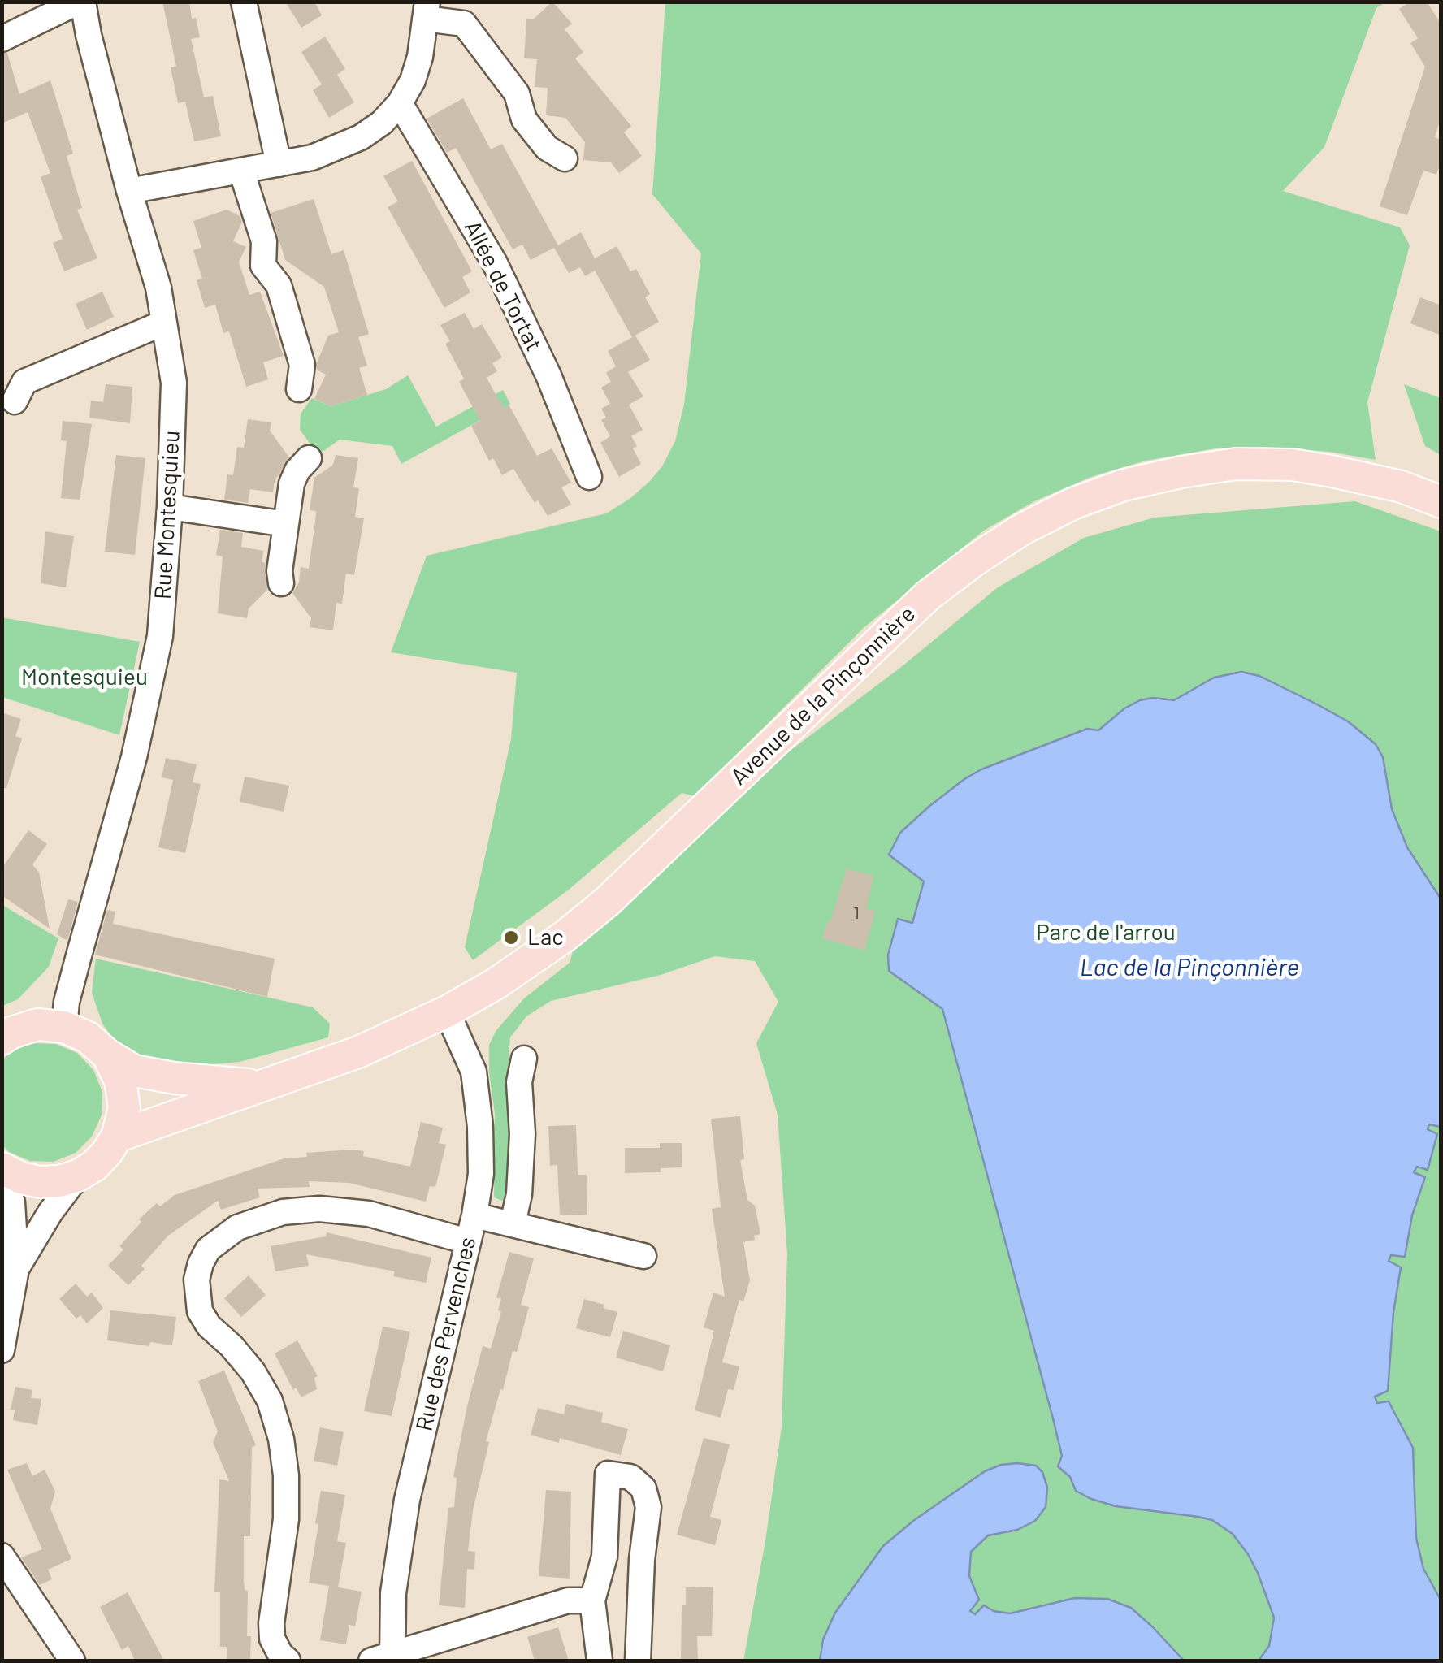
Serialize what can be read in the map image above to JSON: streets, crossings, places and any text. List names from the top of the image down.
{
  "streets": {
    "main road": ["Avenue de la Pinçonnière"],
    "street": ["Allée de Tortat", "Rue Montesquieu", "Rue des Pervenches"]
  },
  "crossings": [
    ["Rue Montesquieu", "Avenue de la Pinçonnière"],
    ["Avenue de la Pinçonnière", "Rue des Pervenches"]
  ],
  "water": ["Lac de la Pinçonnière"],
  "parks": ["Montesquieu", "Parc de l'arrou"],
  "places": ["Lac"],
  "house_numbers": ["1"]
}
